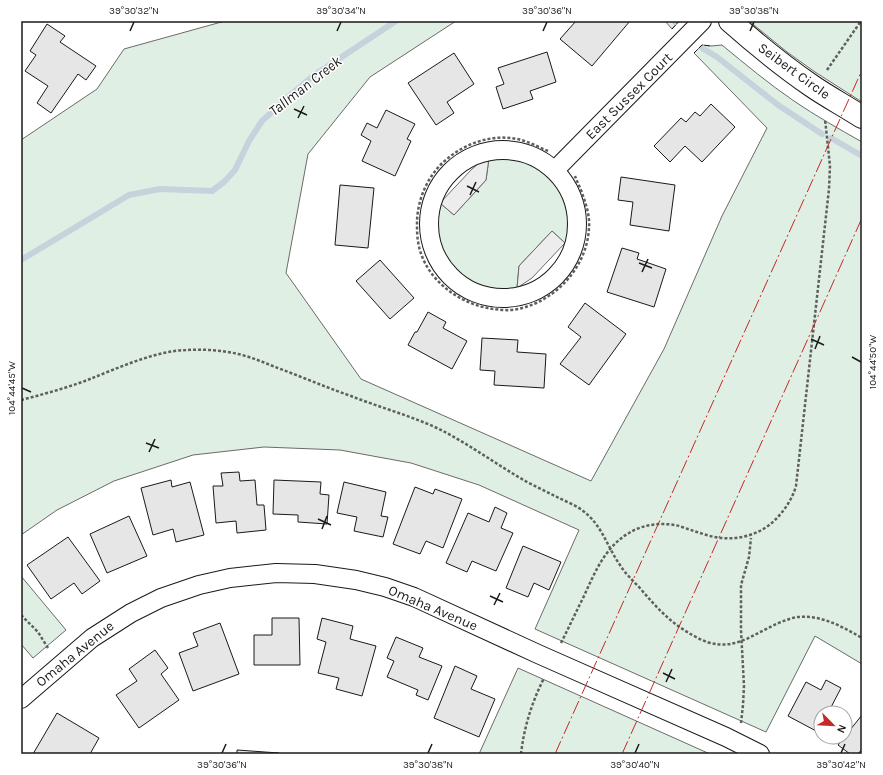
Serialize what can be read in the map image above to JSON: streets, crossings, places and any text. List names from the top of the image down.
{
  "streets": {
    "street": ["Seibert Circle", "East Sussex Court", "Omaha Avenue"]
  },
  "water": ["Tallman Creek"],
  "north": "bottom right",
  "coordinates": [
    "39°30'32\"N",
    "39°30'34\"N",
    "39°30'36\"N",
    "39°30'38\"N",
    "104°44'50\"W",
    "104°44'45\"W",
    "39°30'40\"N",
    "39°30'42\"N"
  ]
}
